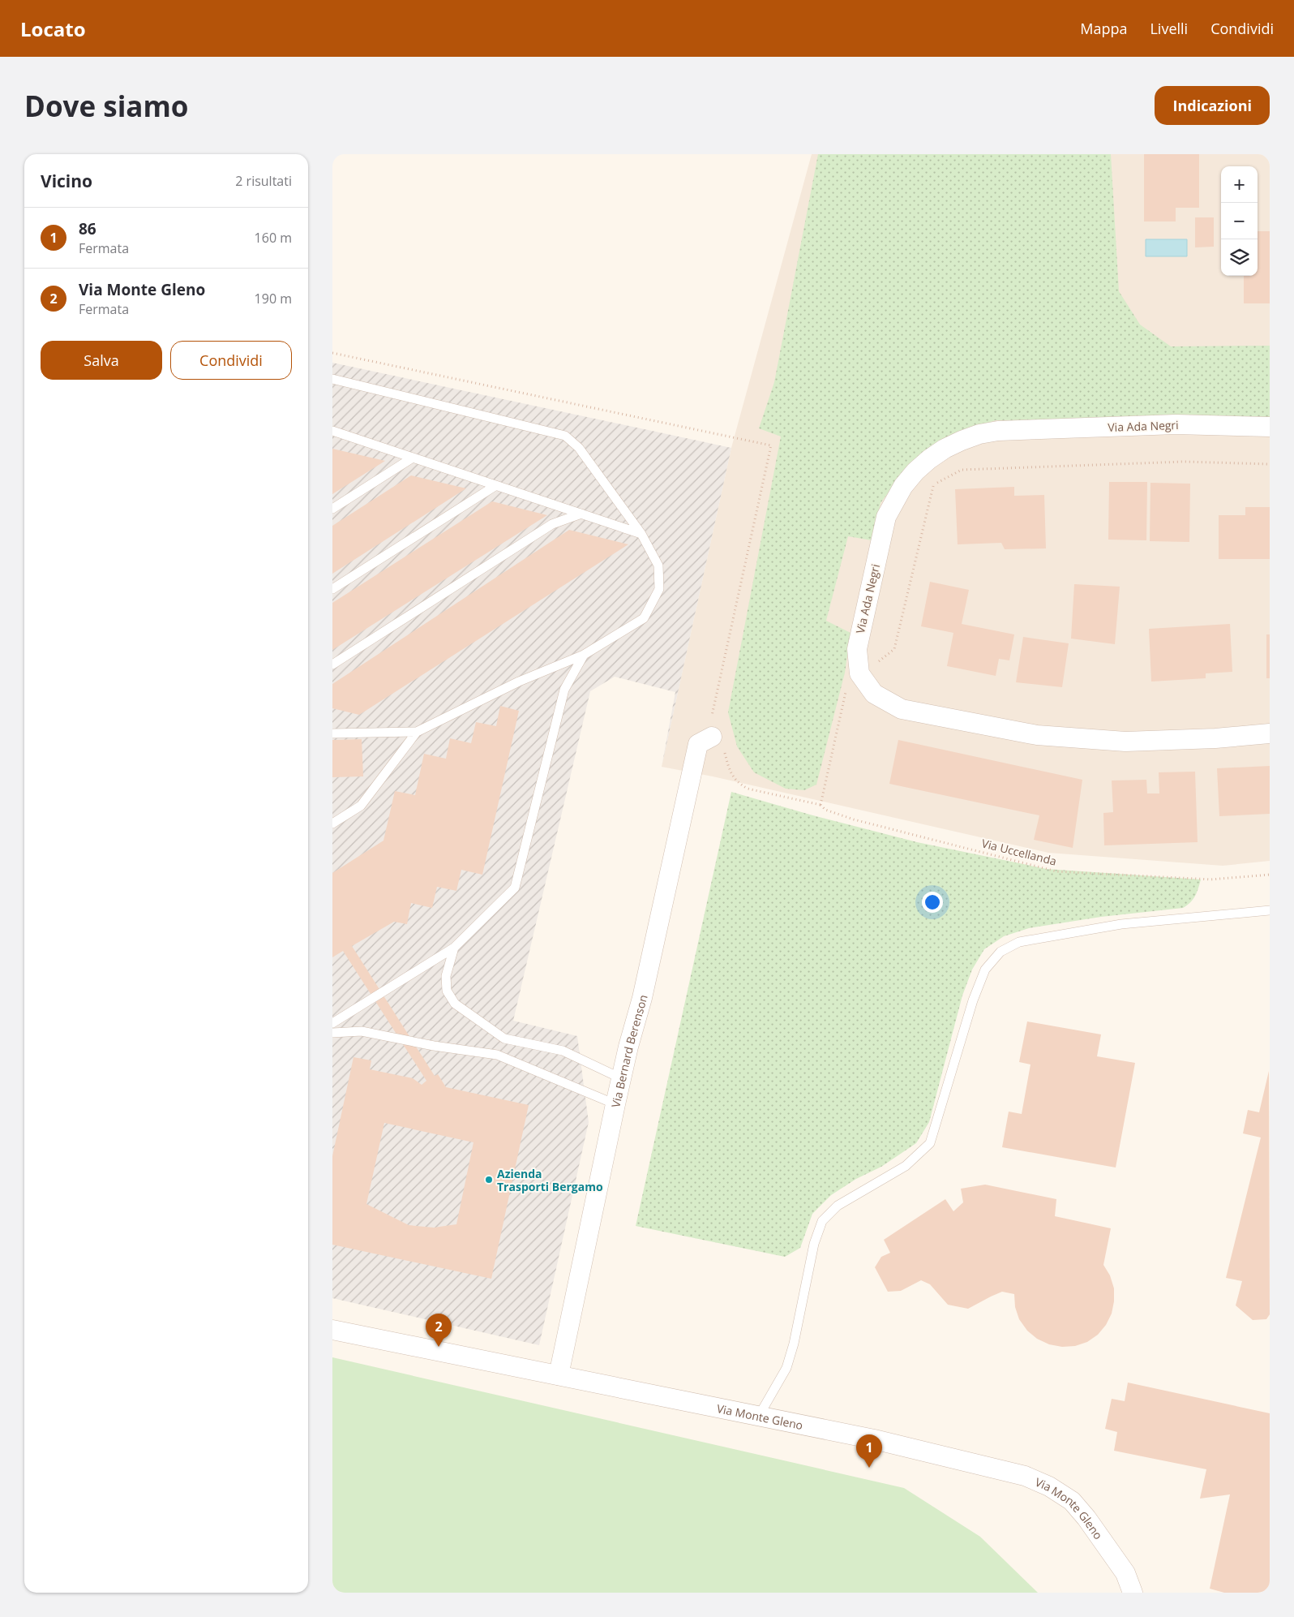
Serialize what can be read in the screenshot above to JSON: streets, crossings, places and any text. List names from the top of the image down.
{
  "streets": {
    "street": ["Via Ada Negri", "Via Bernard Berenson", "Via Monte Gleno"],
    "path": ["Via Uccellanda"]
  },
  "crossings": [
    ["Via Ada Negri", "Via Uccellanda"],
    ["Via Bernard Berenson", "Via Monte Gleno"]
  ],
  "places": ["Azienda Trasporti Bergamo"],
  "page": {
    "header": "Locato",
    "nav": ["Mappa", "Livelli", "Condividi"],
    "buttons": [
      "Indicazioni",
      ["Salva", "Condividi"]
    ],
    "title": "Dove siamo",
    "heading": ["Vicino", "2 risultati"],
    "map_buttons": ["+", "−"],
    "list": [
      {
        "mark": "1",
        "name": "86",
        "note": "Fermata",
        "value": "160 m"
      },
      {
        "mark": "2",
        "name": "Via Monte Gleno",
        "note": "Fermata",
        "value": "190 m"
      }
    ],
    "pins": ["2", "1"]
  }
}
